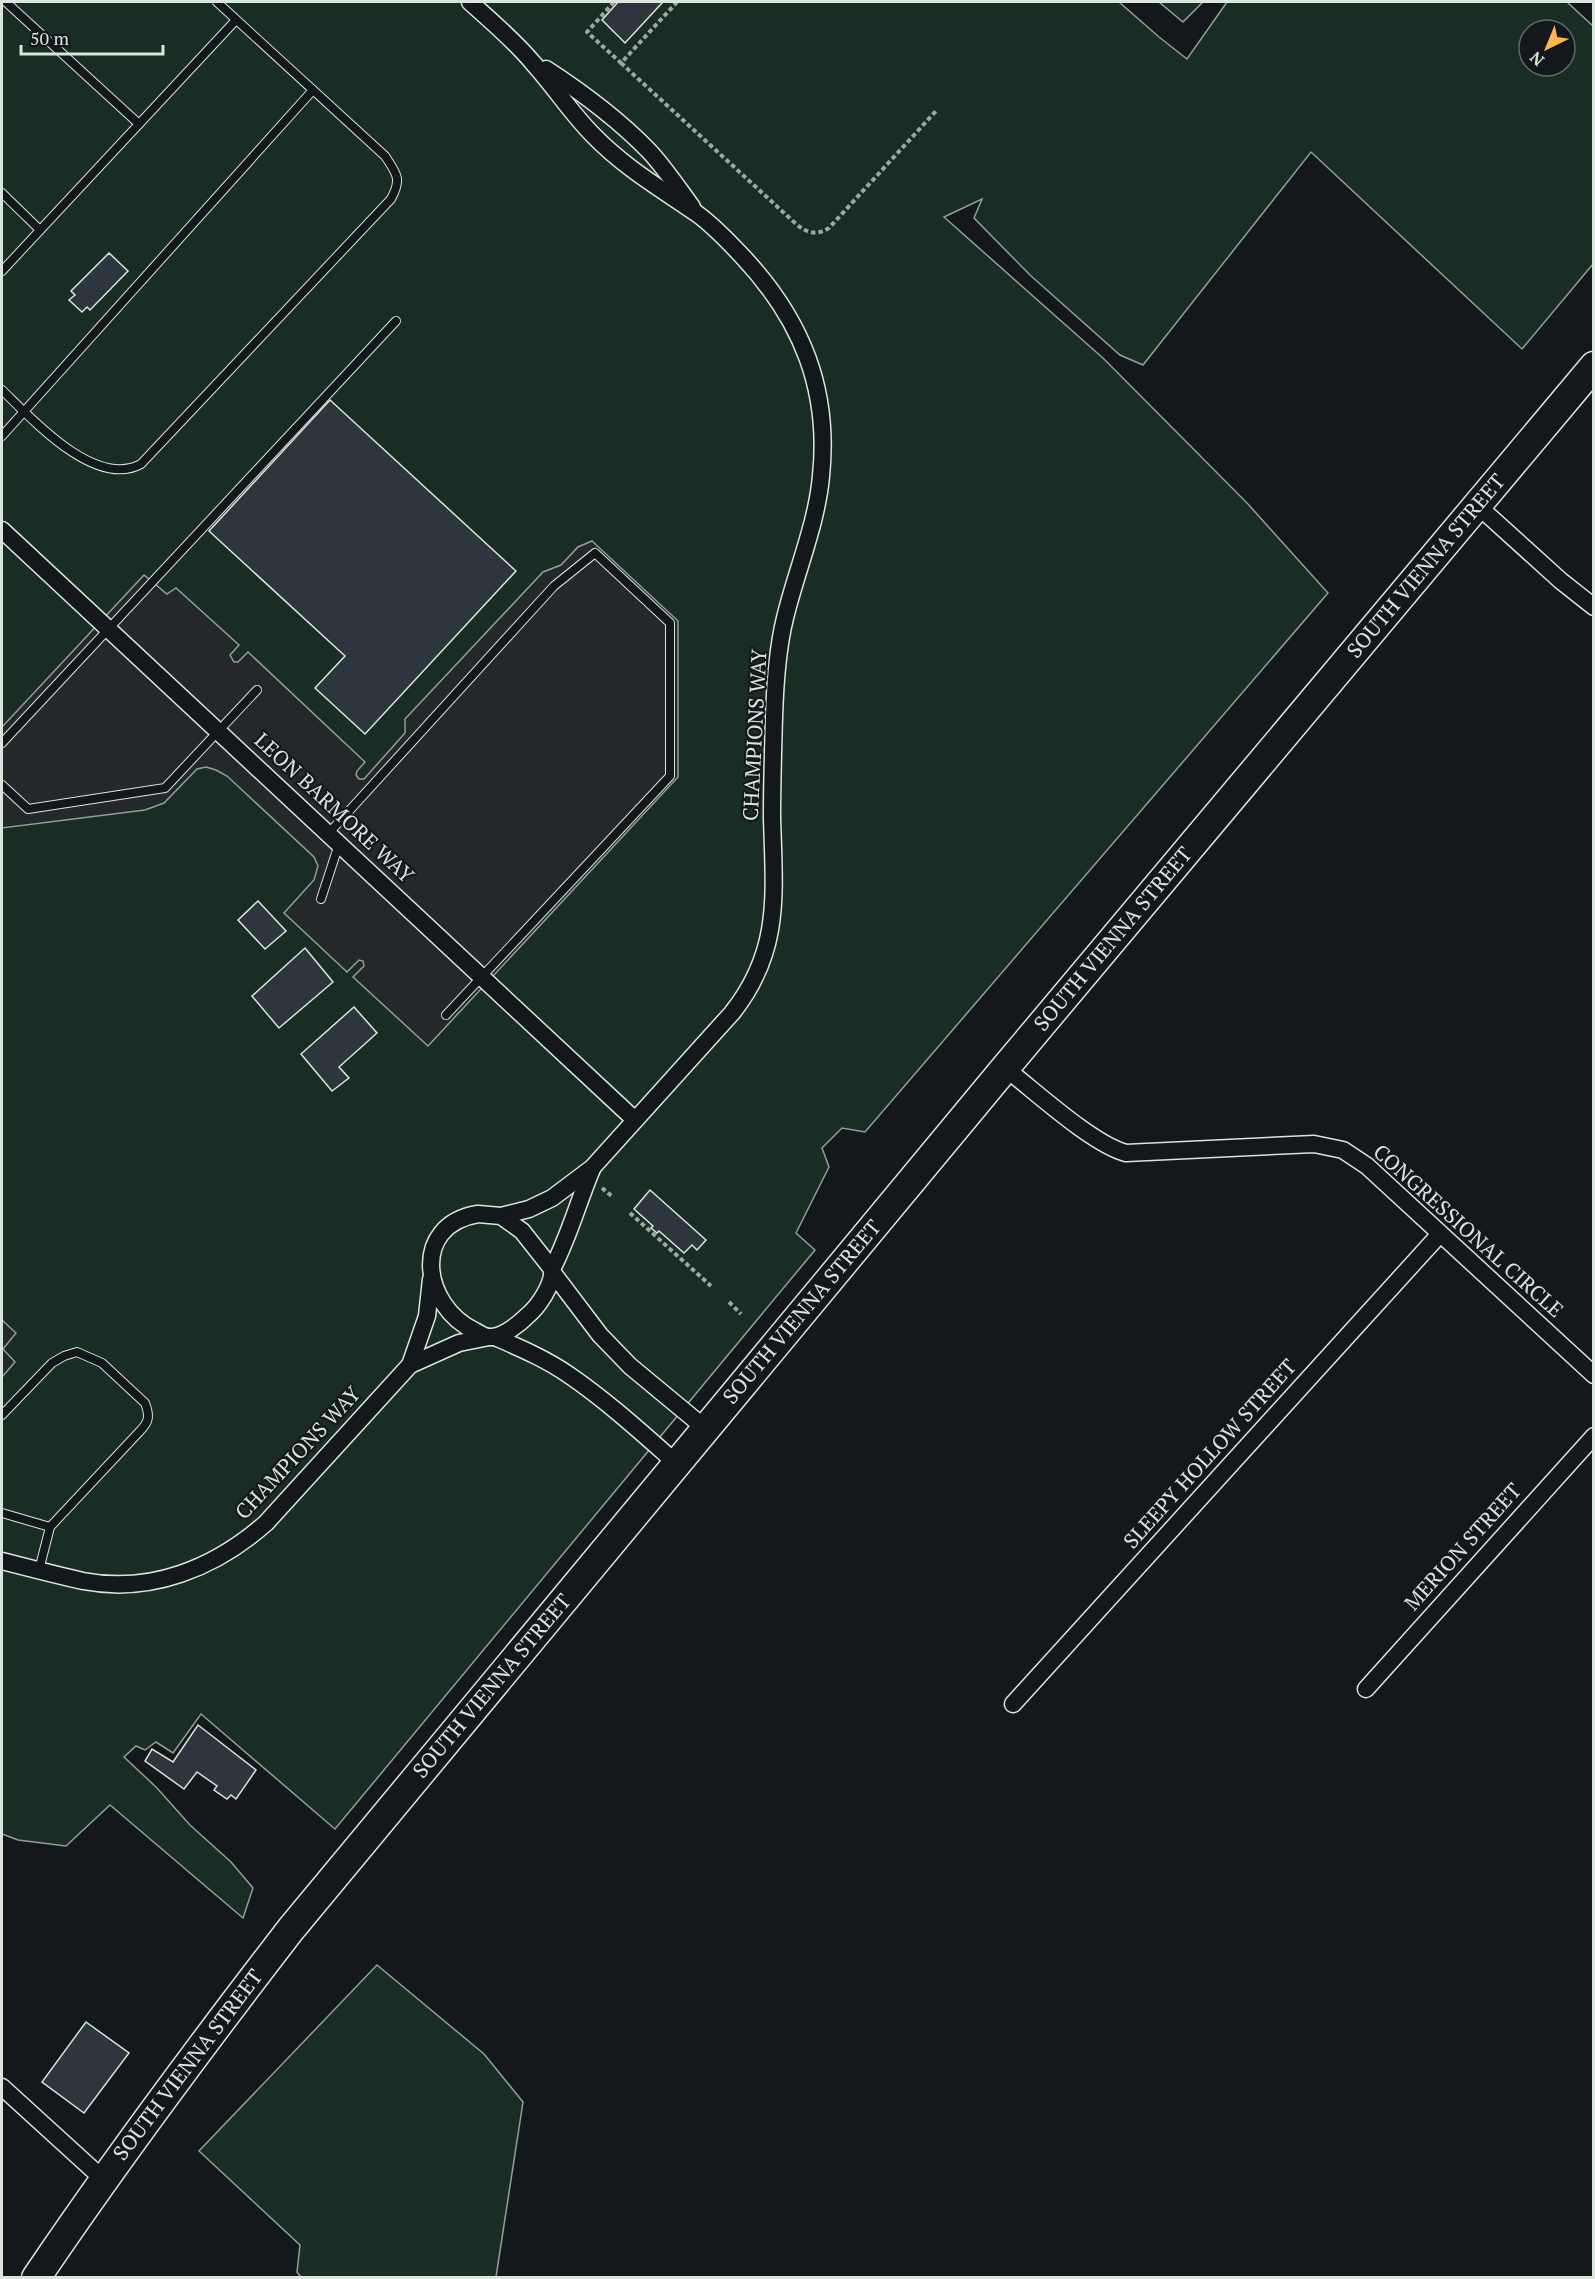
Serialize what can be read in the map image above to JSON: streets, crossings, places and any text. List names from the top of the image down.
{
  "streets": {
    "highway": ["SOUTH VIENNA STREET"],
    "street": [
      "CHAMPIONS WAY",
      "LEON BARMORE WAY",
      "CONGRESSIONAL CIRCLE",
      "SLEEPY HOLLOW STREET",
      "MERION STREET"
    ]
  },
  "crossings": [
    ["SOUTH VIENNA STREET", "CONGRESSIONAL CIRCLE"],
    ["CHAMPIONS WAY", "LEON BARMORE WAY"],
    ["CONGRESSIONAL CIRCLE", "SLEEPY HOLLOW STREET"]
  ],
  "scale_bar": "50 m",
  "north": "bottom left"
}
